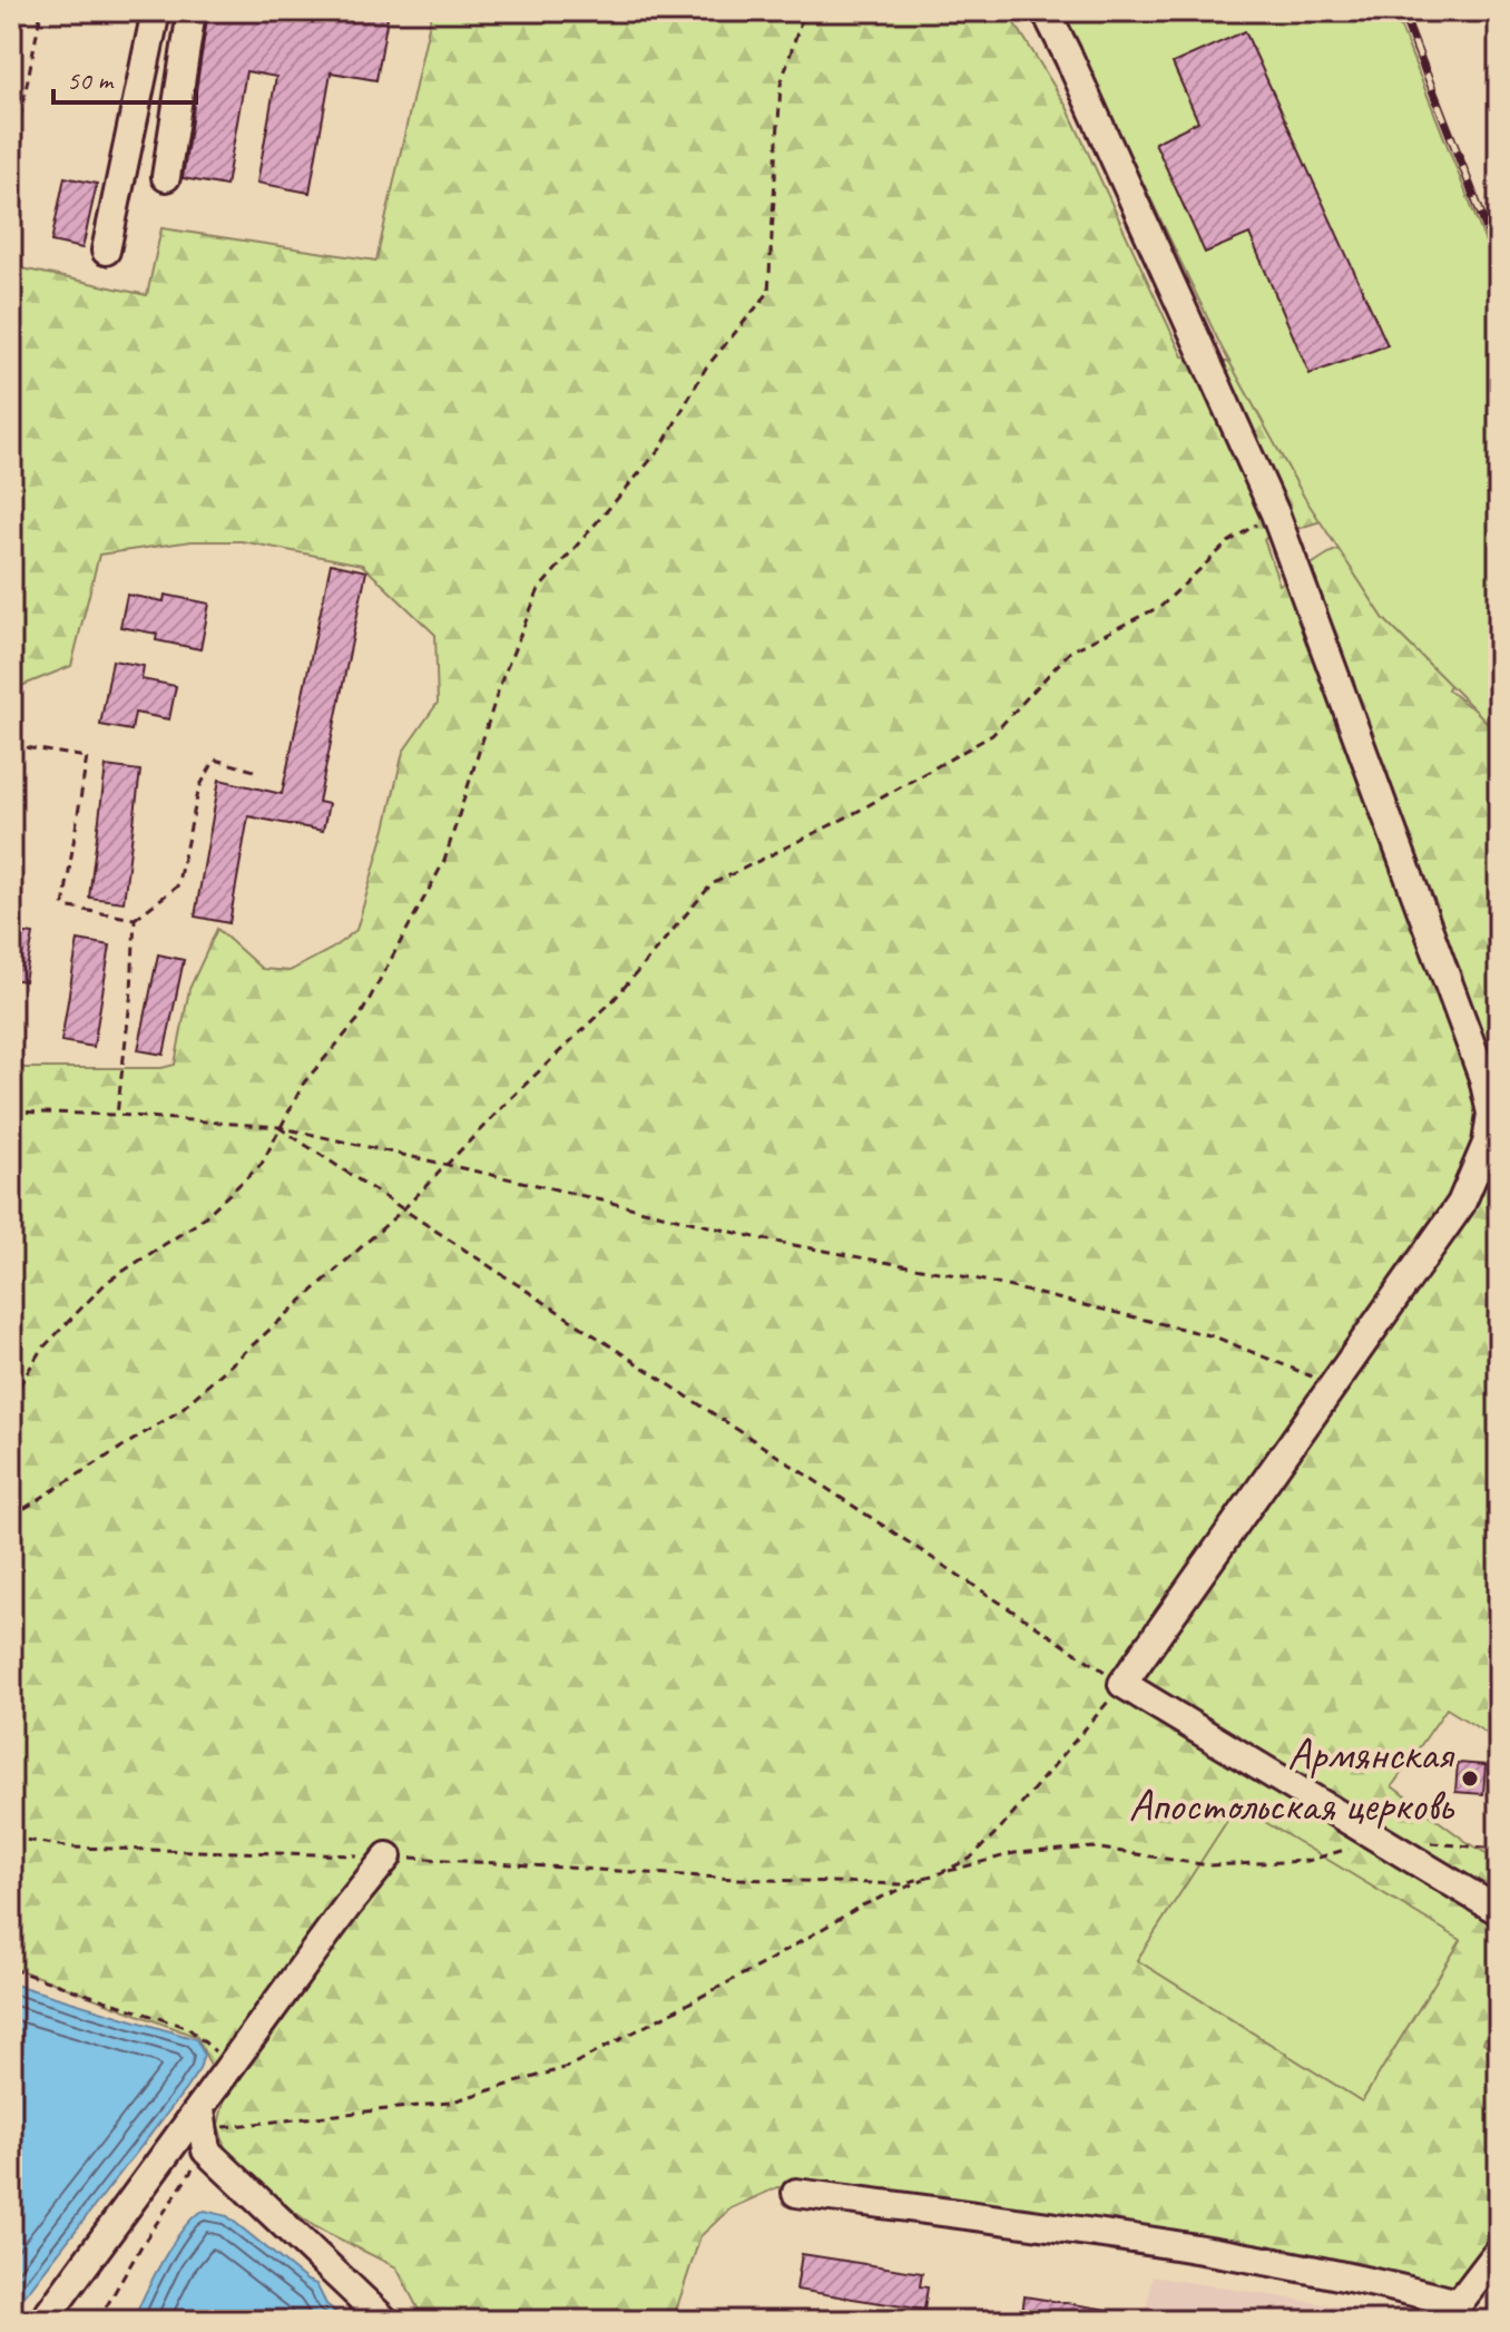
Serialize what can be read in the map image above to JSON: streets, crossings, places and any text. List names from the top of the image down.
{
  "places": ["Армянская Апостольская церковь"],
  "scale_bar": "50 m"
}
